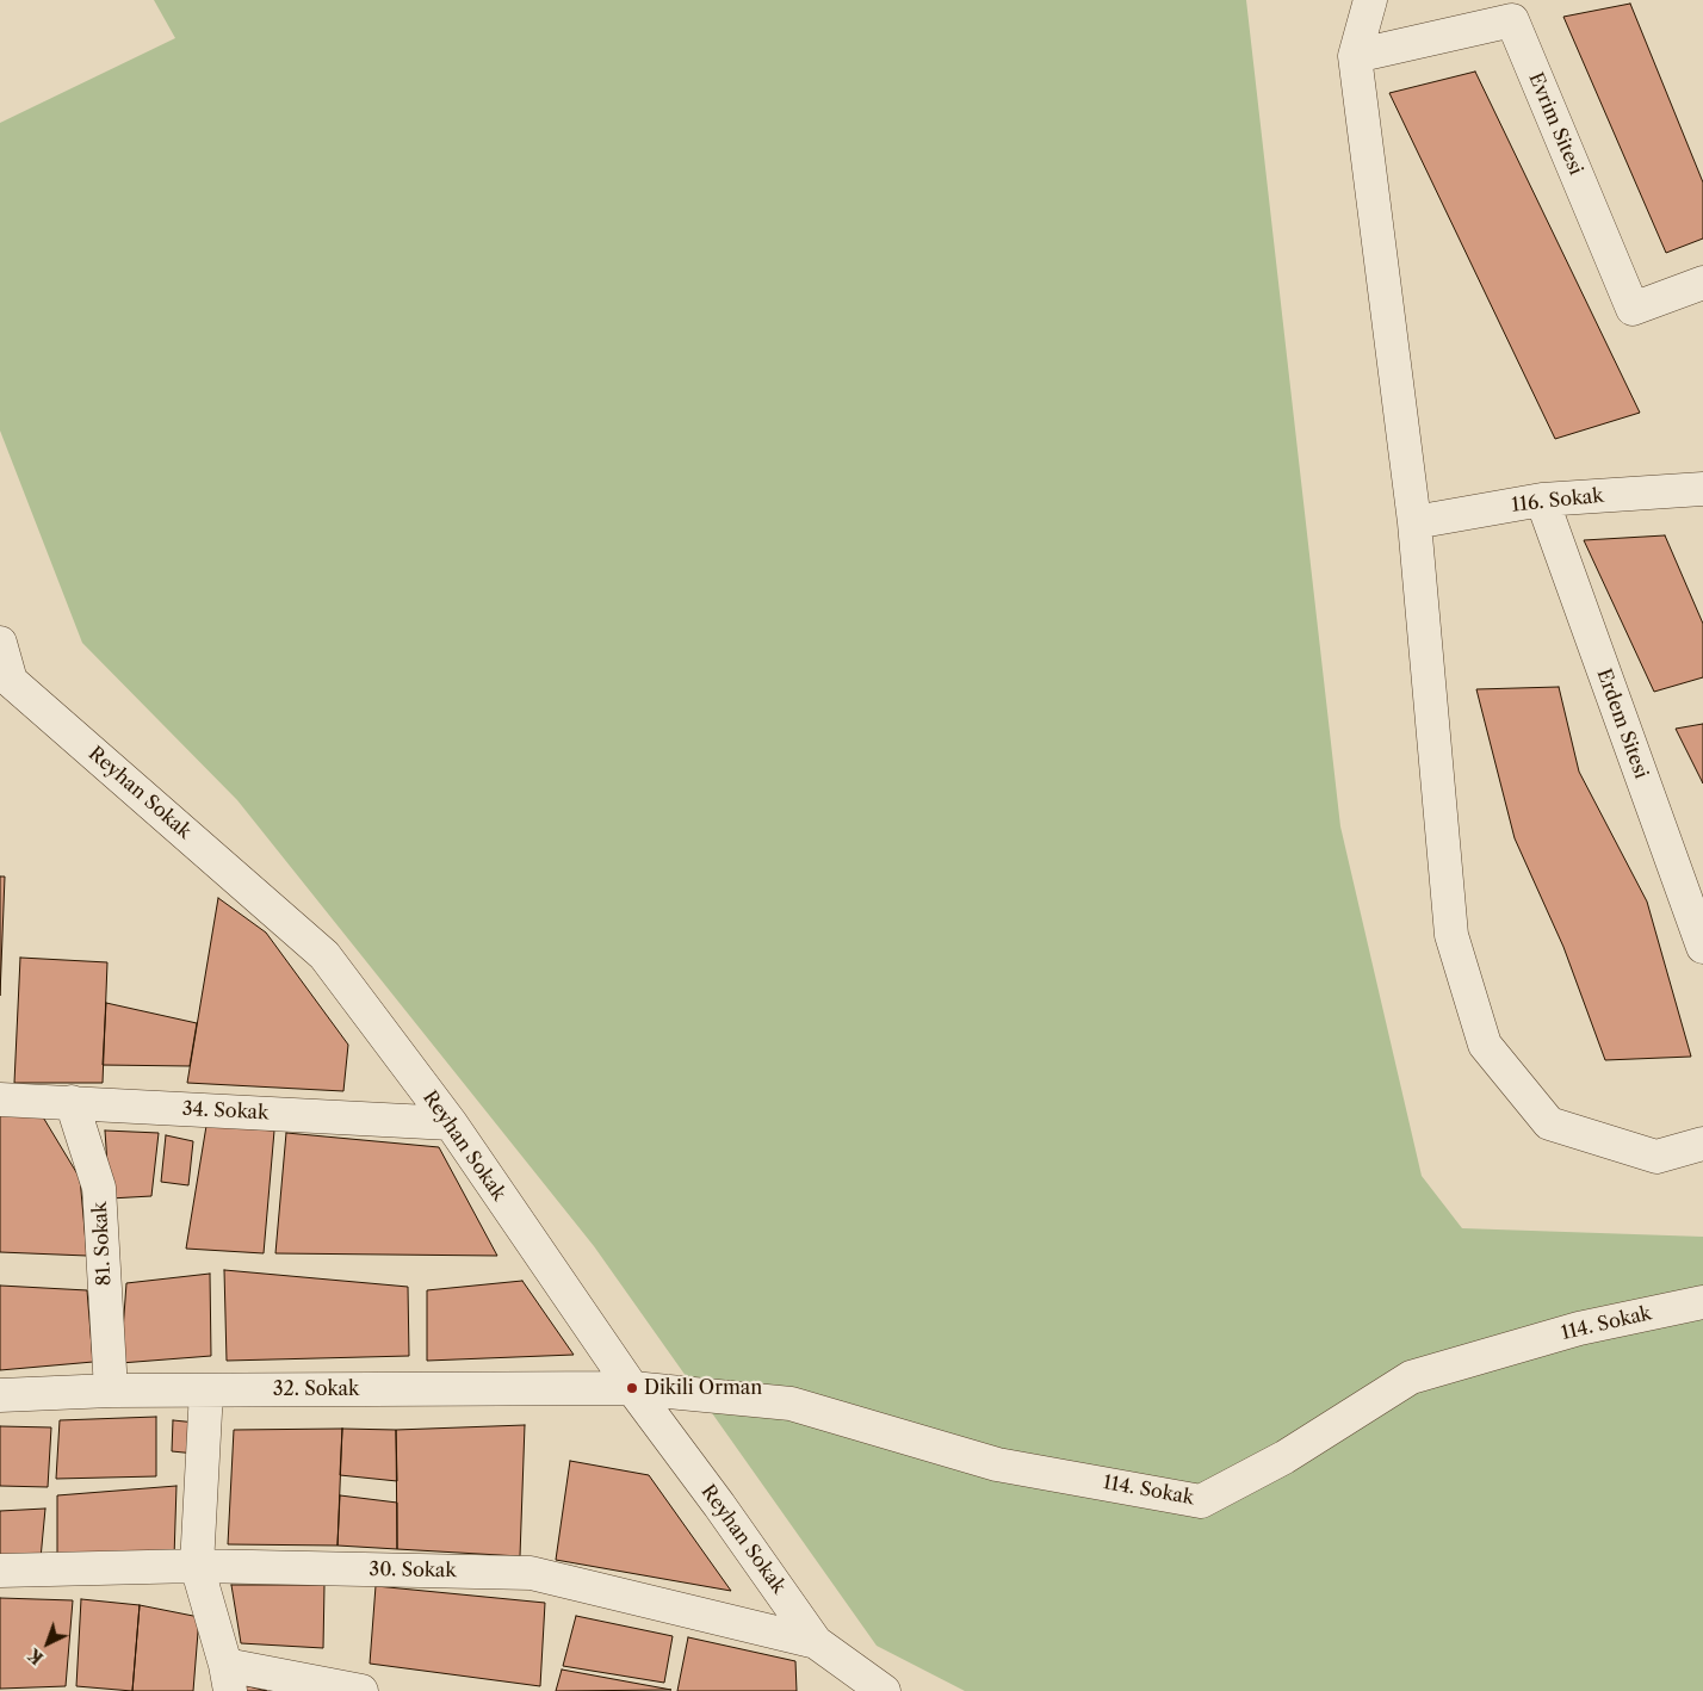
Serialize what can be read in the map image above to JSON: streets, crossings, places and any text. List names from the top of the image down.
{
  "streets": {
    "street": [
      "Evrim Sitesi",
      "116. Sokak",
      "Erdem Sitesi",
      "Reyhan Sokak",
      "34. Sokak",
      "81. Sokak",
      "114. Sokak",
      "32. Sokak",
      "30. Sokak"
    ]
  },
  "crossings": [
    ["116. Sokak", "Erdem Sitesi"],
    ["Reyhan Sokak", "34. Sokak"],
    ["Reyhan Sokak", "114. Sokak"],
    ["Reyhan Sokak", "32. Sokak"],
    ["Reyhan Sokak", "30. Sokak"],
    ["34. Sokak", "81. Sokak"],
    ["81. Sokak", "32. Sokak"],
    ["114. Sokak", "32. Sokak"]
  ],
  "places": ["Dikili Orman"],
  "north": "bottom left"
}
